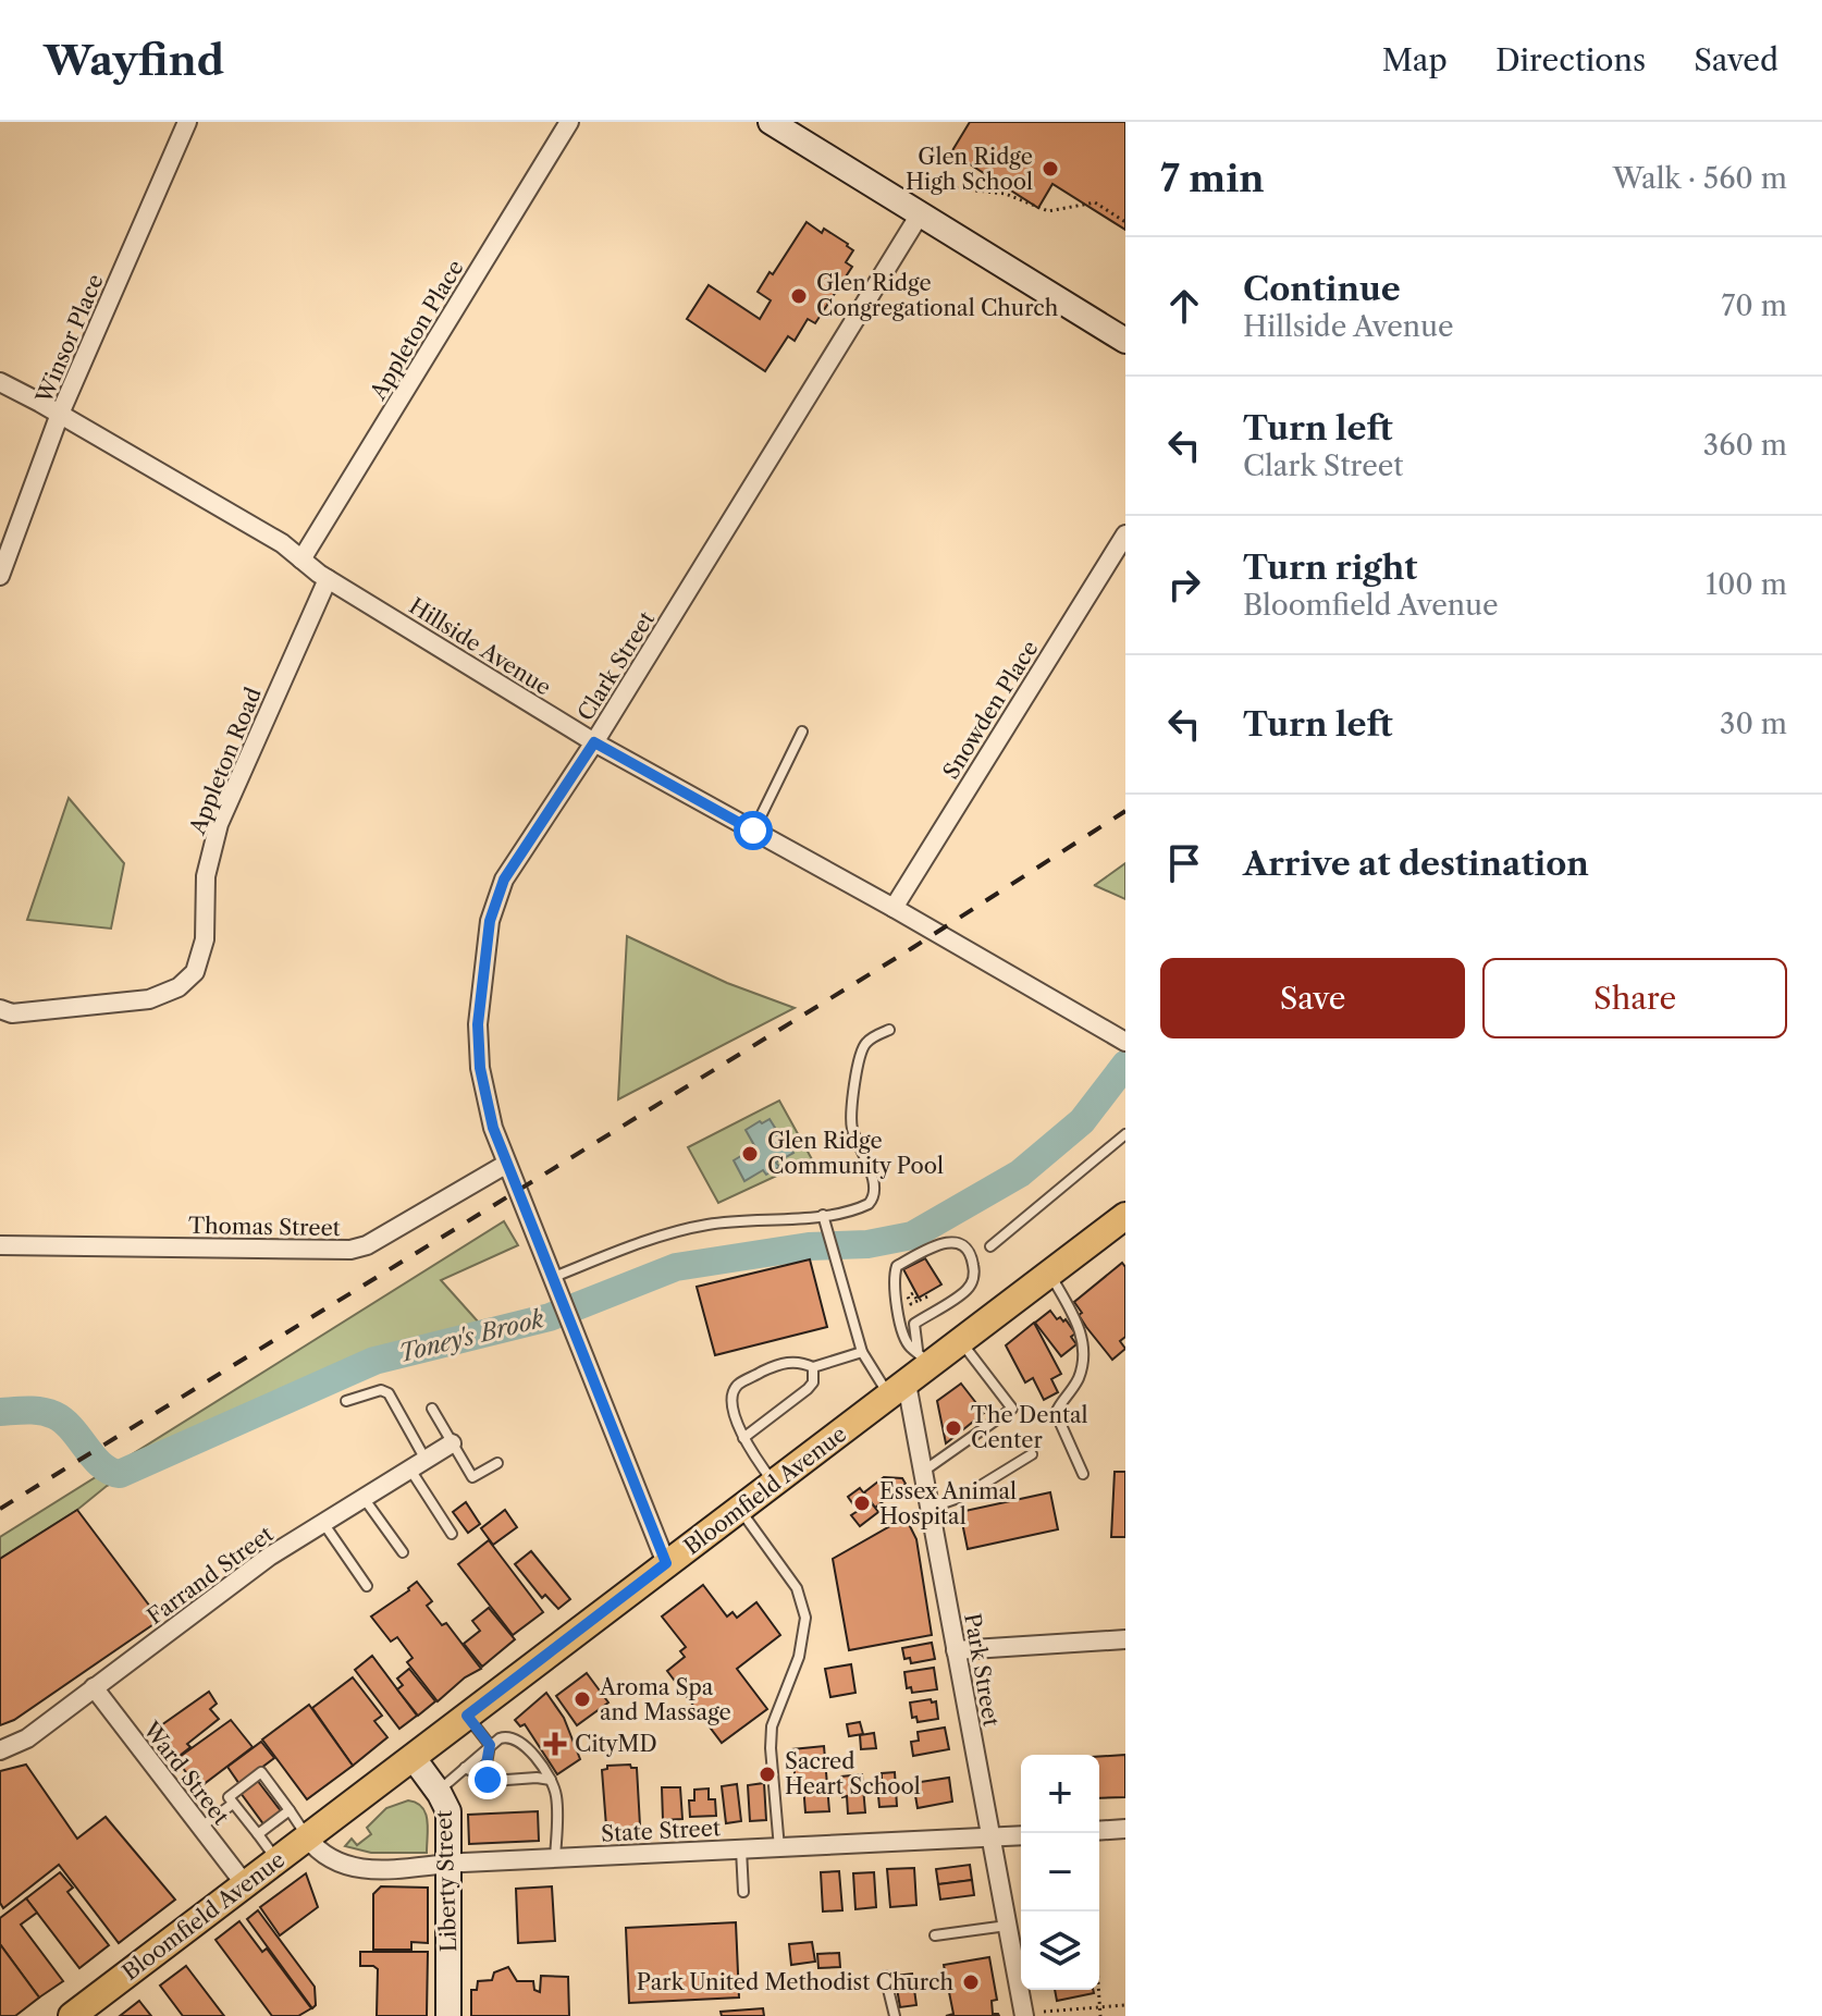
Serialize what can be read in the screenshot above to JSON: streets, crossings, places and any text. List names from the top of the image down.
{
  "streets": {
    "main road": ["Bloomfield Avenue"],
    "street": [
      "Appleton Place",
      "Winsor Place",
      "Hillside Avenue",
      "Clark Street",
      "Snowden Place",
      "Appleton Road",
      "Thomas Street",
      "Farrand Street",
      "Park Street",
      "Ward Street",
      "State Street",
      "Liberty Street"
    ]
  },
  "crossings": [
    ["Appleton Place", "Hillside Avenue"],
    ["Winsor Place", "Hillside Avenue"],
    ["Hillside Avenue", "Clark Street"],
    ["Hillside Avenue", "Snowden Place"],
    ["Hillside Avenue", "Appleton Road"],
    ["Clark Street", "Thomas Street"],
    ["Clark Street", "Bloomfield Avenue"],
    ["Bloomfield Avenue", "Park Street"],
    ["Bloomfield Avenue", "Ward Street"],
    ["Bloomfield Avenue", "State Street"],
    ["Bloomfield Avenue", "Liberty Street"],
    ["Farrand Street", "Ward Street"],
    ["Park Street", "State Street"],
    ["State Street", "Liberty Street"]
  ],
  "water": ["Toney's Brook"],
  "places": {
    "other": [
      "Glen Ridge High School",
      "Glen Ridge Congregational Church",
      "Glen Ridge Community Pool",
      "The Dental Center",
      "Essex Animal Hospital",
      "Aroma Spa and Massage",
      "Sacred Heart School",
      "Park United Methodist Church"
    ],
    "health": ["CityMD"]
  },
  "page": {
    "header": "Wayfind",
    "nav": ["Map", "Directions", "Saved"],
    "heading": ["7 min", "Walk · 560 m"],
    "list": [
      ["Continue", "Hillside Avenue", "70 m"],
      ["Turn left", "Clark Street", "360 m"],
      ["Turn right", "Bloomfield Avenue", "100 m"],
      ["Turn left", "30 m"],
      "Arrive at destination"
    ],
    "buttons": ["Save", "Share"],
    "map_buttons": ["+", "−"]
  }
}
